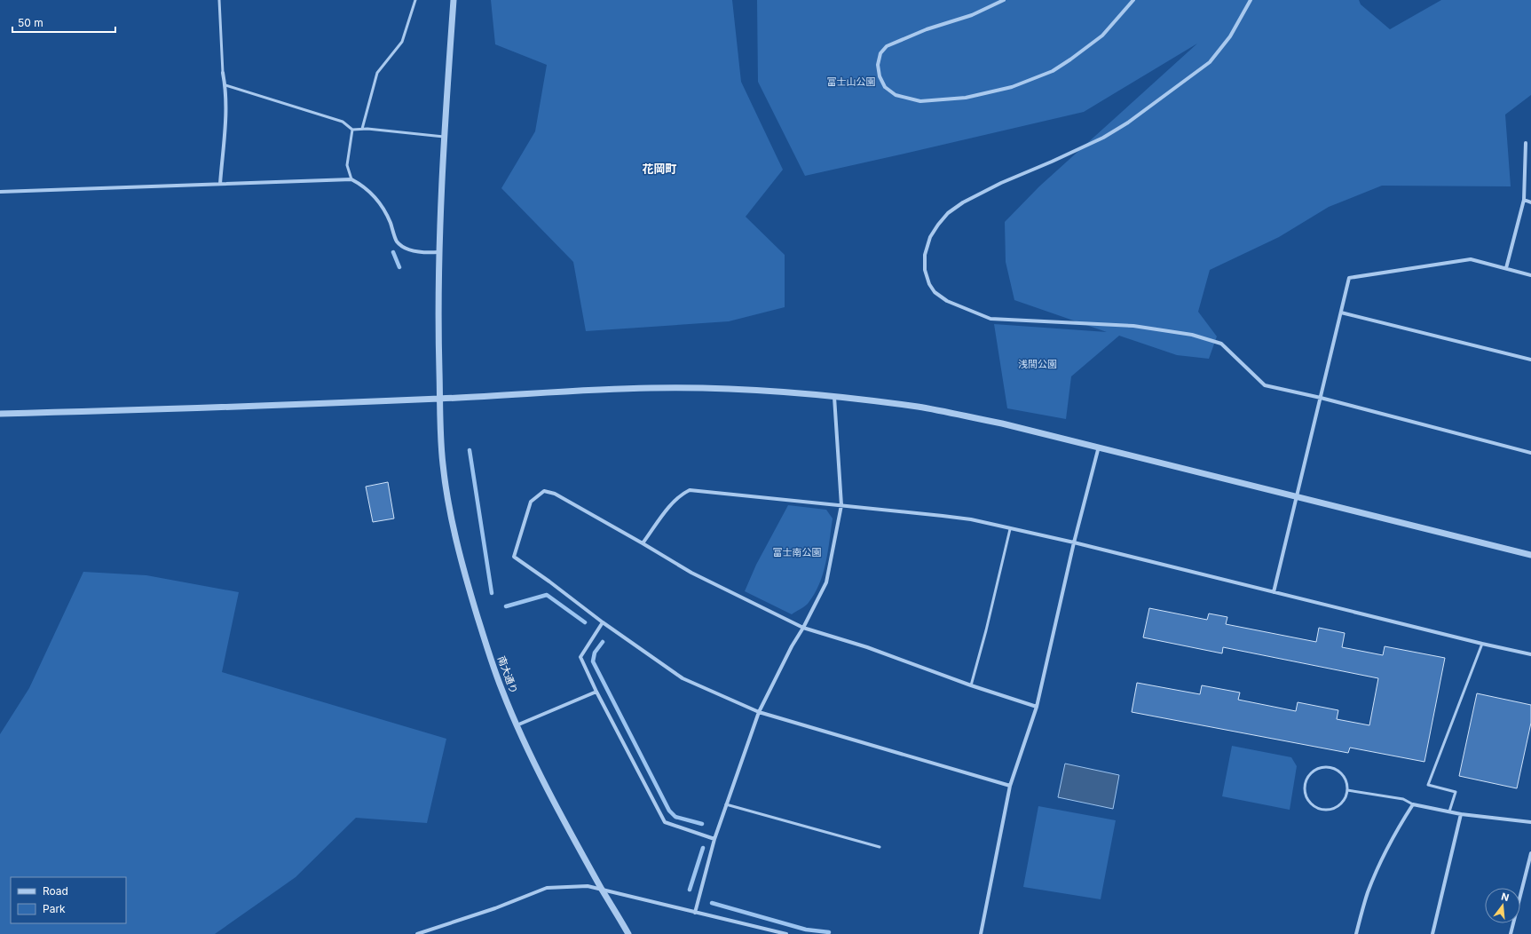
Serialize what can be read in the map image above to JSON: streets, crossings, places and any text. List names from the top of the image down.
{
  "streets": {
    "street": ["南大通り"]
  },
  "districts": ["花岡町"],
  "parks": ["富士山公園", "浅間公園", "富士南公園"],
  "legend": ["Road", "Park"],
  "scale_bar": "50 m",
  "north": "top"
}
